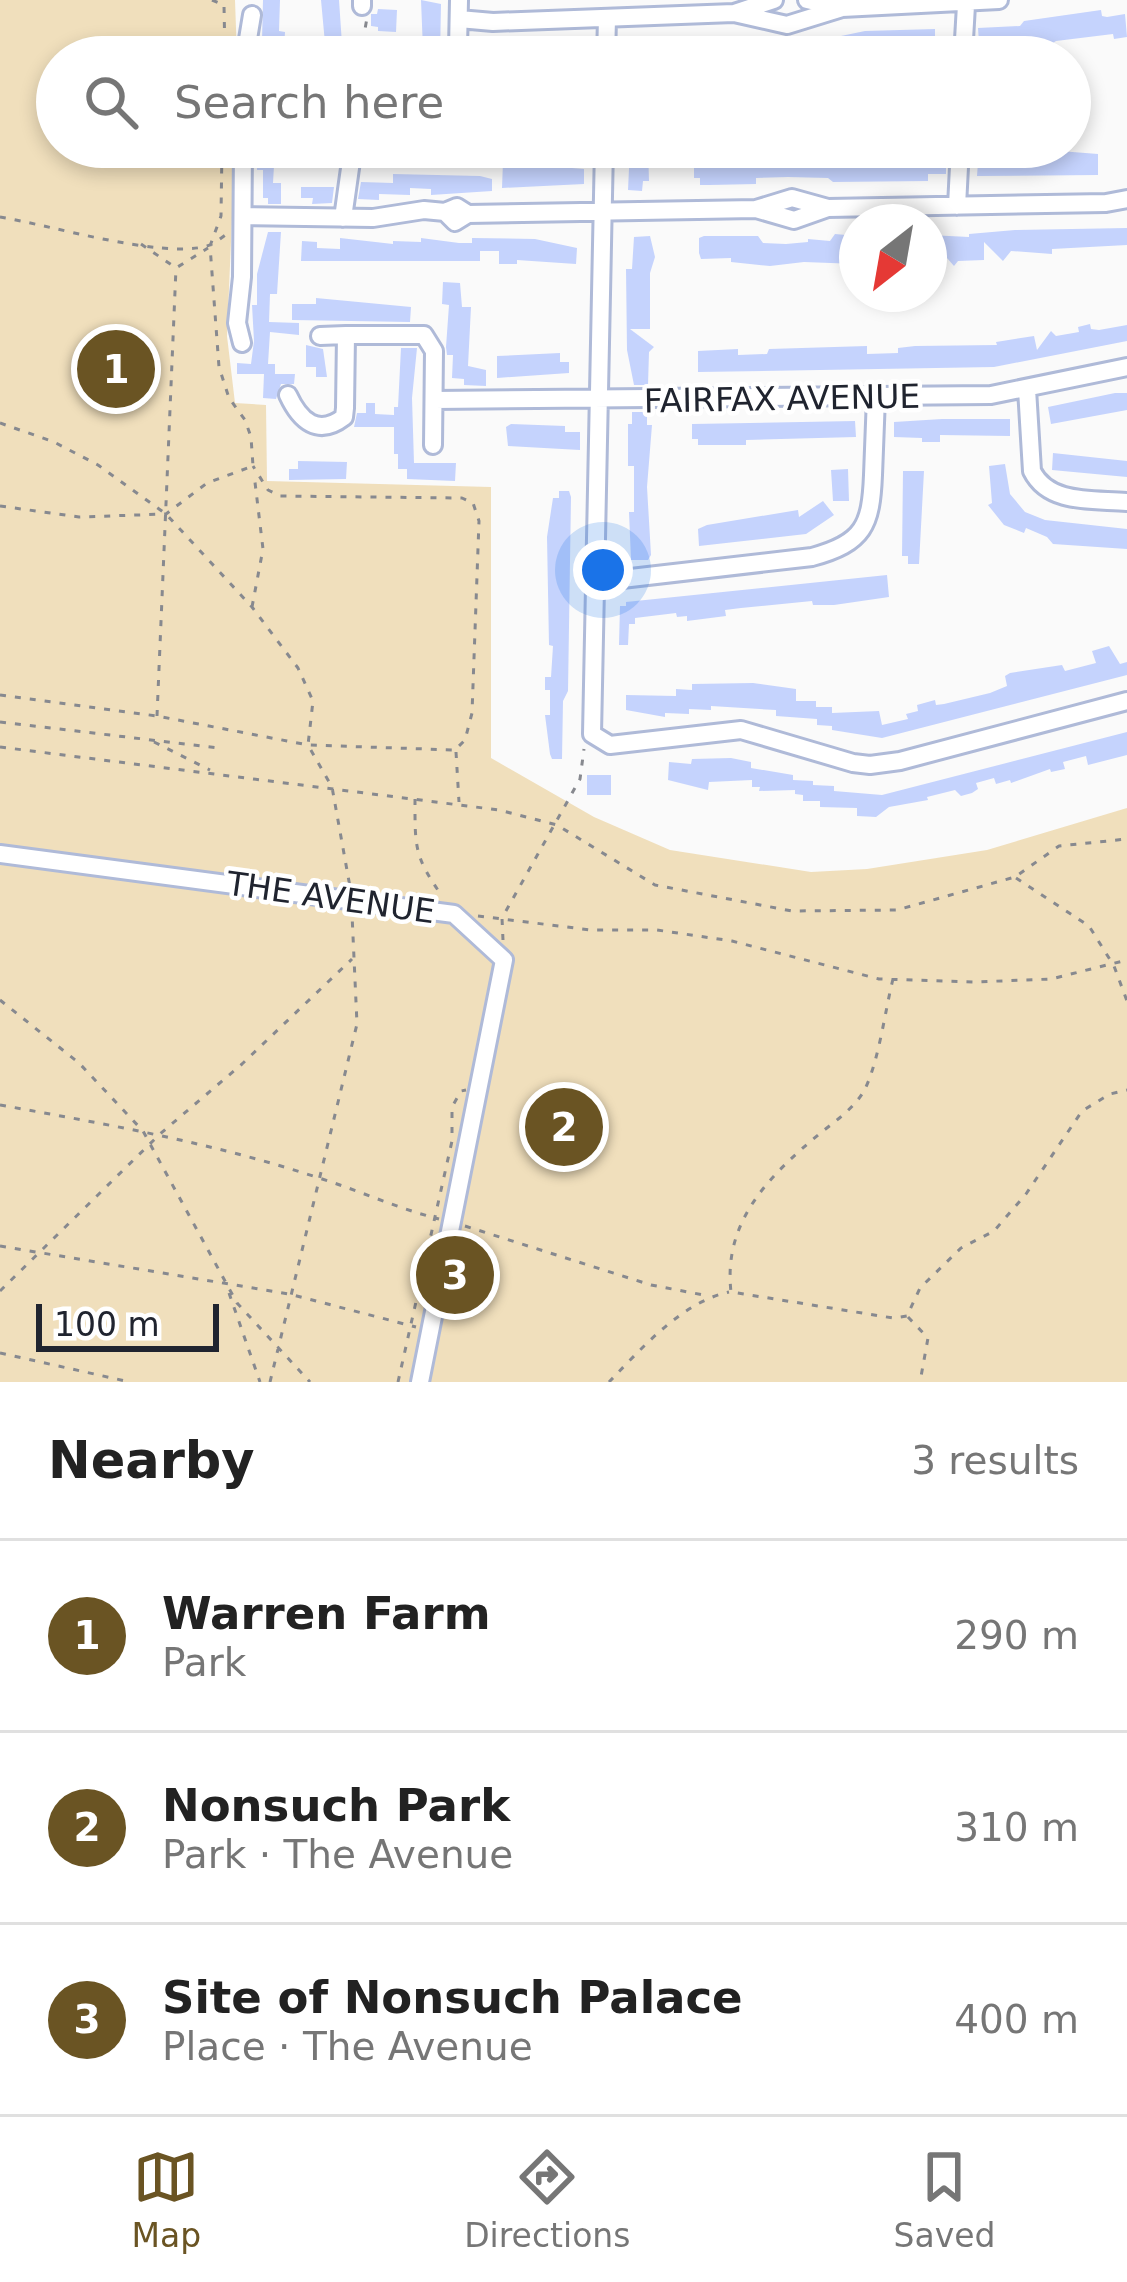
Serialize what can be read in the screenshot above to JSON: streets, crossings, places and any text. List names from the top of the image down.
{
  "streets": {
    "street": ["FAIRFAX AVENUE", "THE AVENUE"]
  },
  "scale_bar": "100 m",
  "north": "bottom left",
  "page": {
    "search": "Search here",
    "pins": ["1", "2", "3"],
    "scale": "100 m",
    "heading": ["Nearby", "3 results"],
    "list": [
      {
        "mark": "1",
        "name": "Warren Farm",
        "note": "Park",
        "value": "290 m"
      },
      {
        "mark": "2",
        "name": "Nonsuch Park",
        "note": "Park · The Avenue",
        "value": "310 m"
      },
      {
        "mark": "3",
        "name": "Site of Nonsuch Palace",
        "note": "Place · The Avenue",
        "value": "400 m"
      }
    ],
    "nav": ["Map", "Directions", "Saved"]
  }
}
